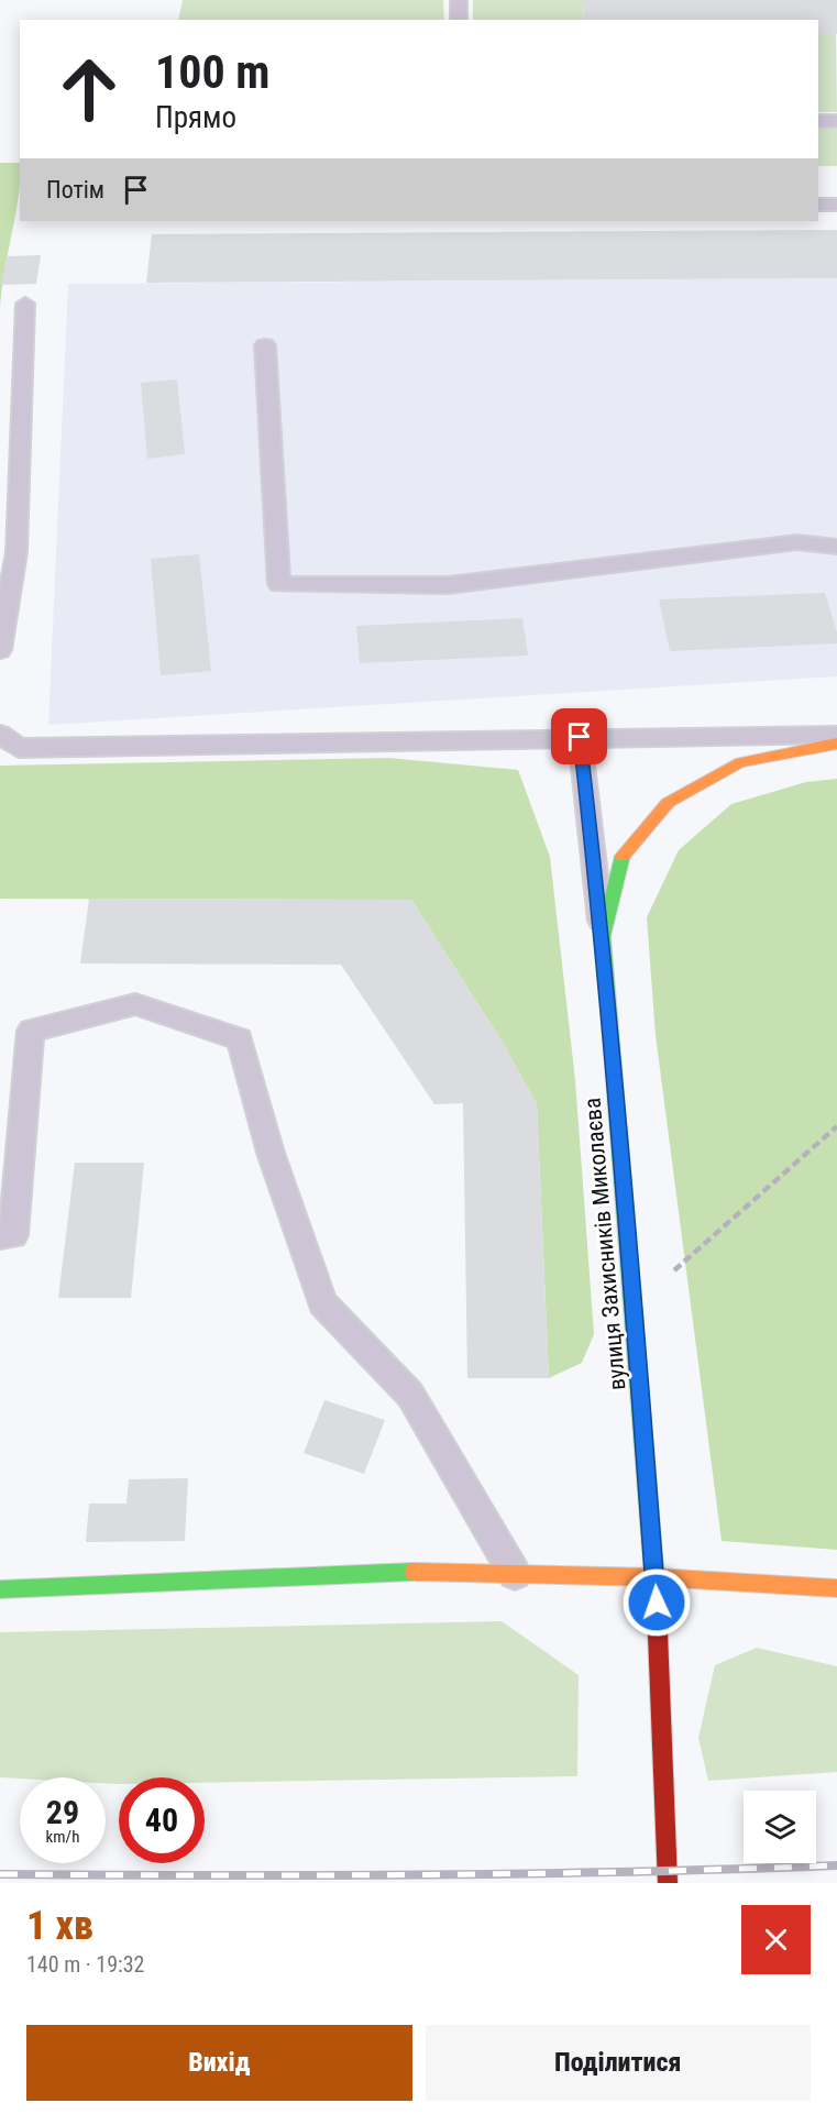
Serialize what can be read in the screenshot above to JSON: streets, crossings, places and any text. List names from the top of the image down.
{
  "streets": {
    "street": ["вулиця Захисників Миколаєва"]
  },
  "page": {
    "turn": ["100 m", "Прямо"],
    "then": "Потім",
    "speed": "29 km/h",
    "limit": "40",
    "heading": ["1 хв", "140 m · 19:32"],
    "buttons": ["Вихід", "Поділитися"]
  }
}
